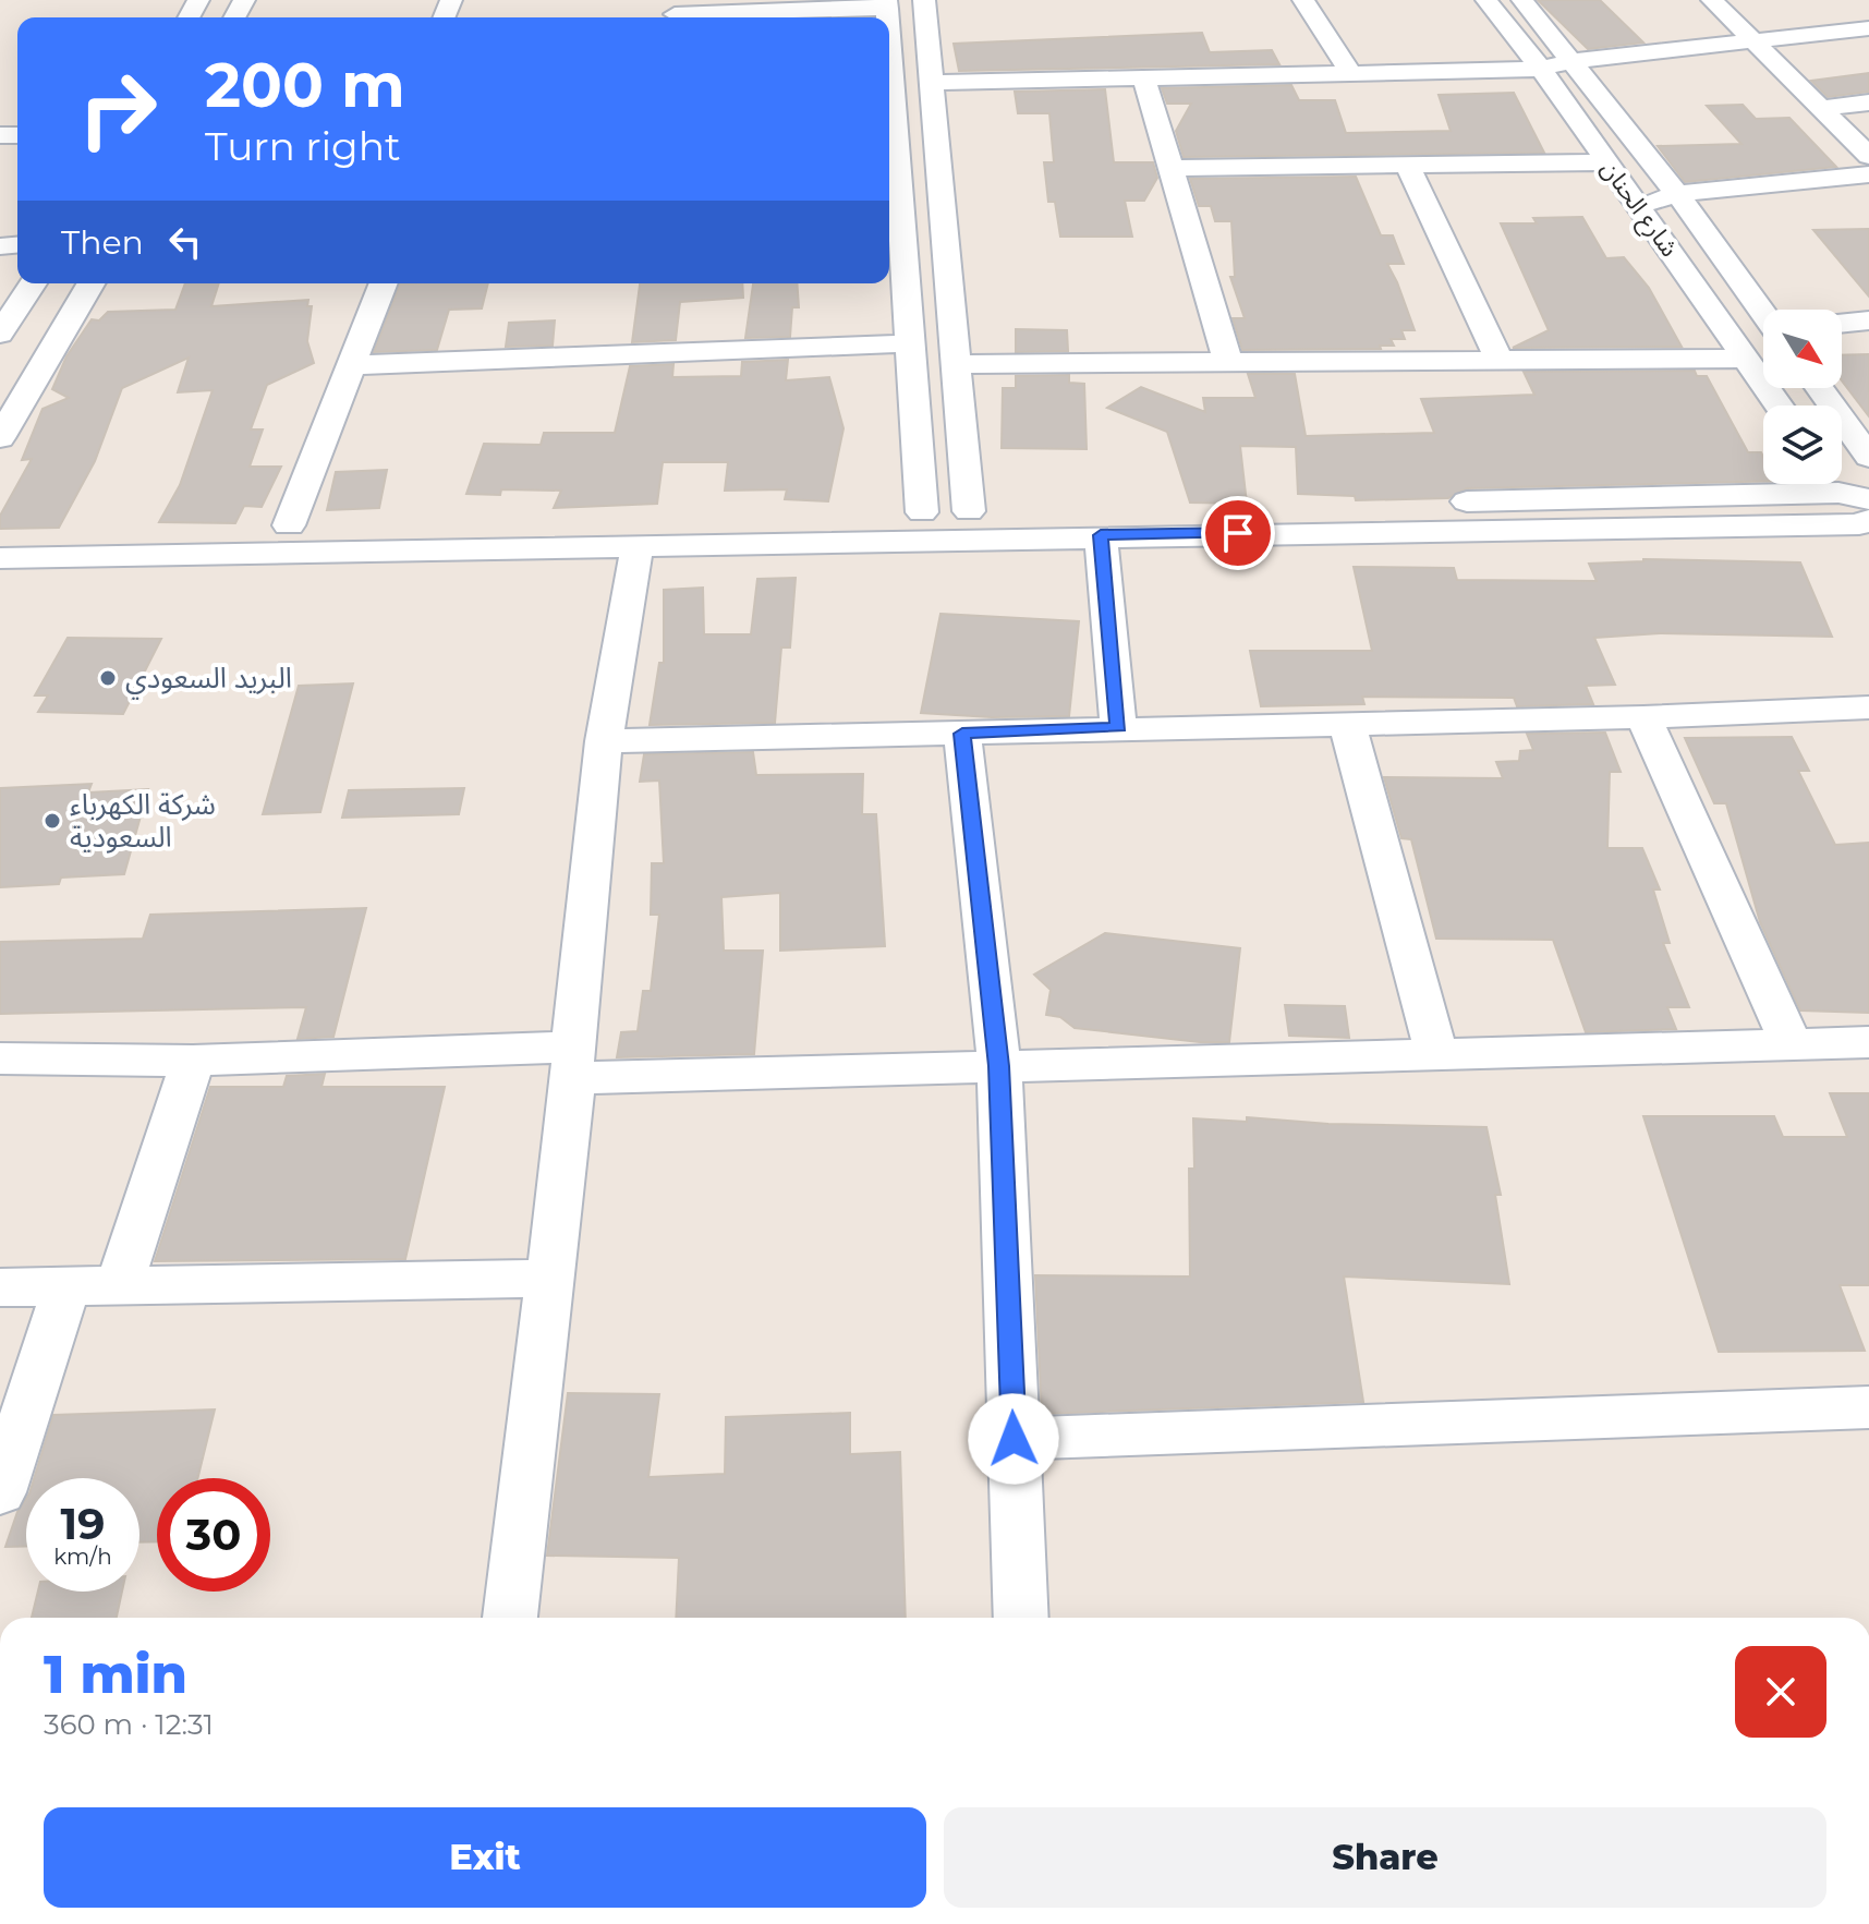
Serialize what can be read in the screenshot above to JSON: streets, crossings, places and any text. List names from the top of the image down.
{
  "streets": {
    "street": ["شارع الحنان"]
  },
  "places": ["البريد السعودي", "شركة الكهرباء السعودية"],
  "north": "bottom right",
  "page": {
    "turn": ["200 m", "Turn right"],
    "then": "Then",
    "speed": "19 km/h",
    "limit": "30",
    "heading": ["1 min", "360 m · 12:31"],
    "buttons": ["Exit", "Share"]
  }
}
